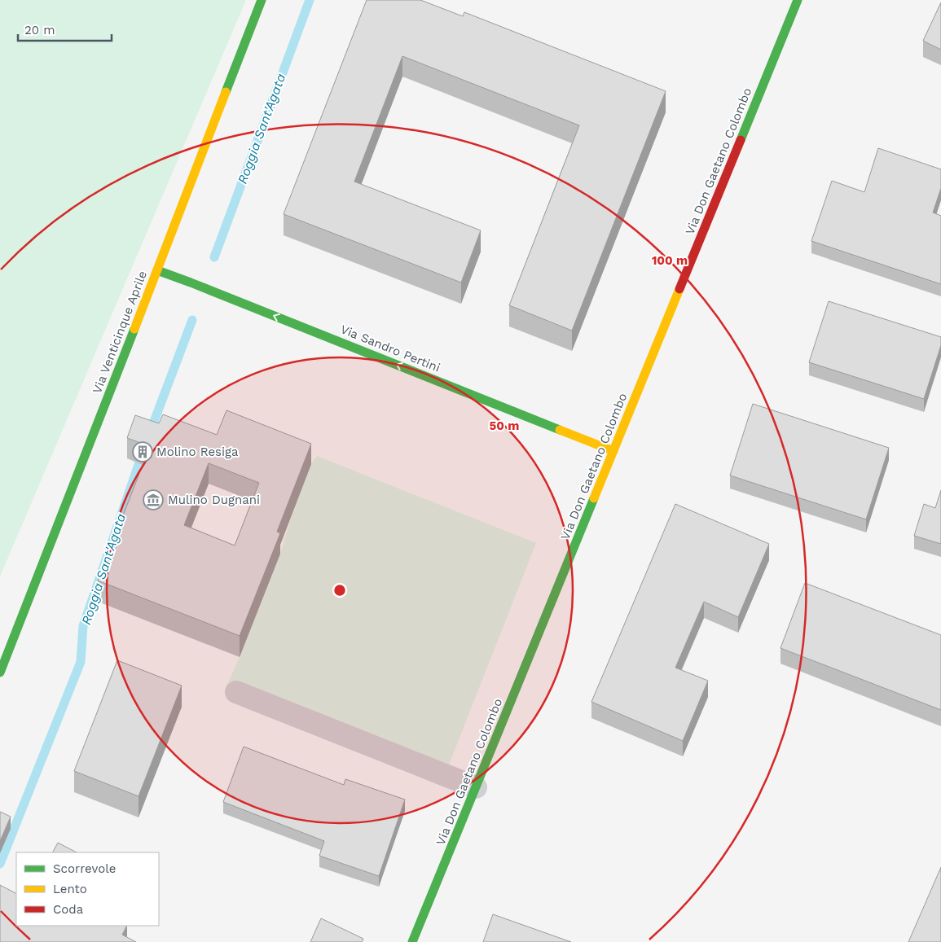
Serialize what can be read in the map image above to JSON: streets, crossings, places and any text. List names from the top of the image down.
{
  "streets": {
    "street": ["Via Don Gaetano Colombo", "Via Venticinque Aprile", "Via Sandro Pertini"]
  },
  "crossings": [
    ["Via Don Gaetano Colombo", "Via Sandro Pertini"],
    ["Via Venticinque Aprile", "Via Sandro Pertini"]
  ],
  "one_way": ["Via Sandro Pertini"],
  "water": ["Roggia Sant'Agata"],
  "places": {
    "building": ["Molino Resiga"],
    "museum": ["Mulino Dugnani"]
  },
  "legend": ["Scorrevole", "Lento", "Coda"],
  "scale_bar": "20 m",
  "rings": ["100 m", "50 m"]
}
